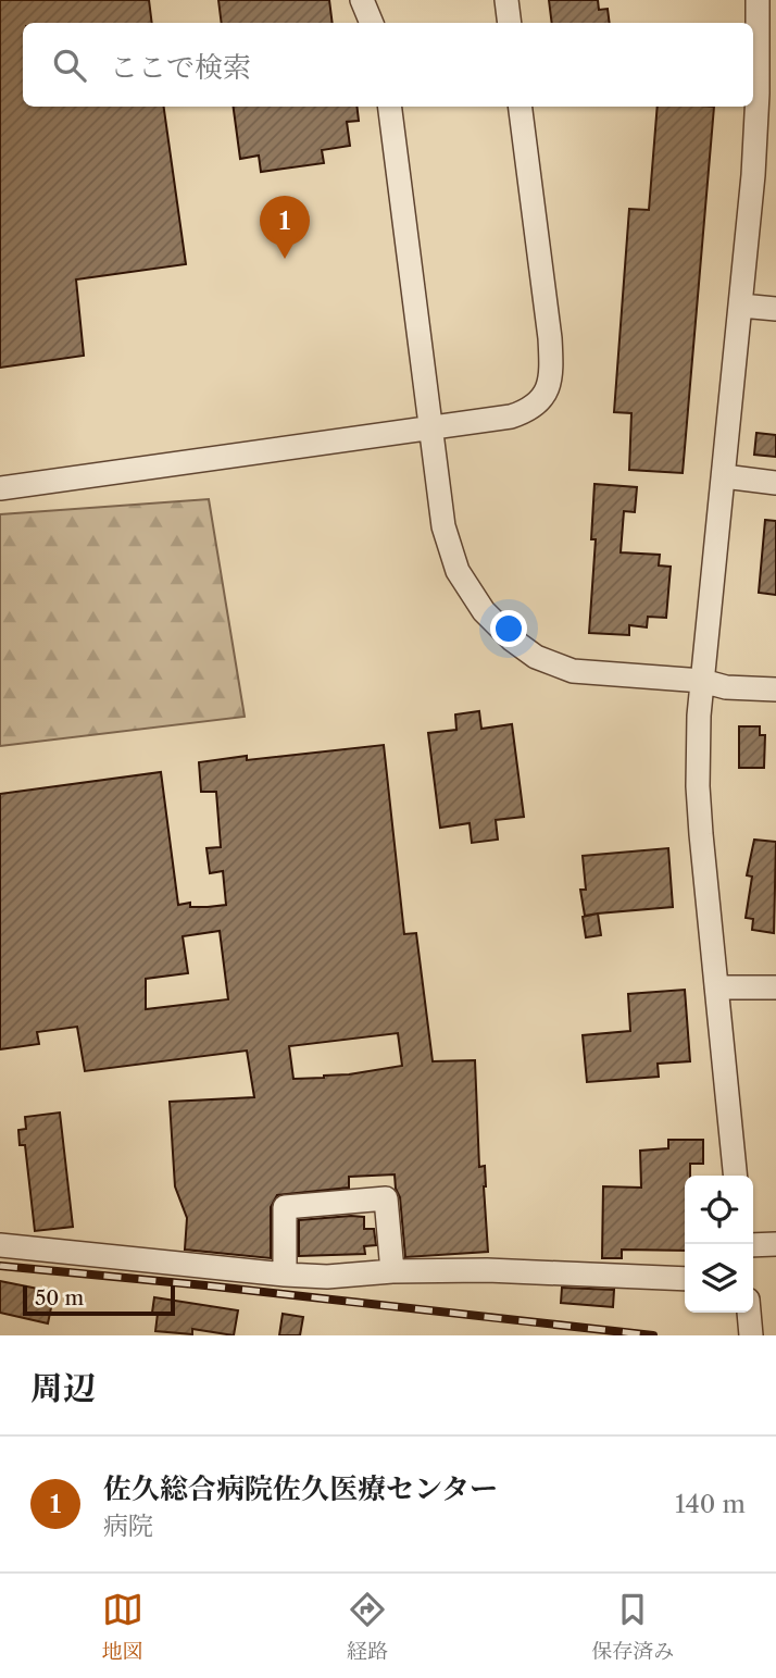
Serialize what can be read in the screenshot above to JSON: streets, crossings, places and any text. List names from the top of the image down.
{
  "scale_bar": "50 m",
  "page": {
    "search": "ここで検索",
    "pins": "1",
    "scale": "50 m",
    "heading": "周辺",
    "list": [
      {
        "mark": "1",
        "name": "佐久総合病院佐久医療センター",
        "note": "病院",
        "value": "140 m"
      }
    ],
    "nav": ["地図", "経路", "保存済み"]
  }
}
